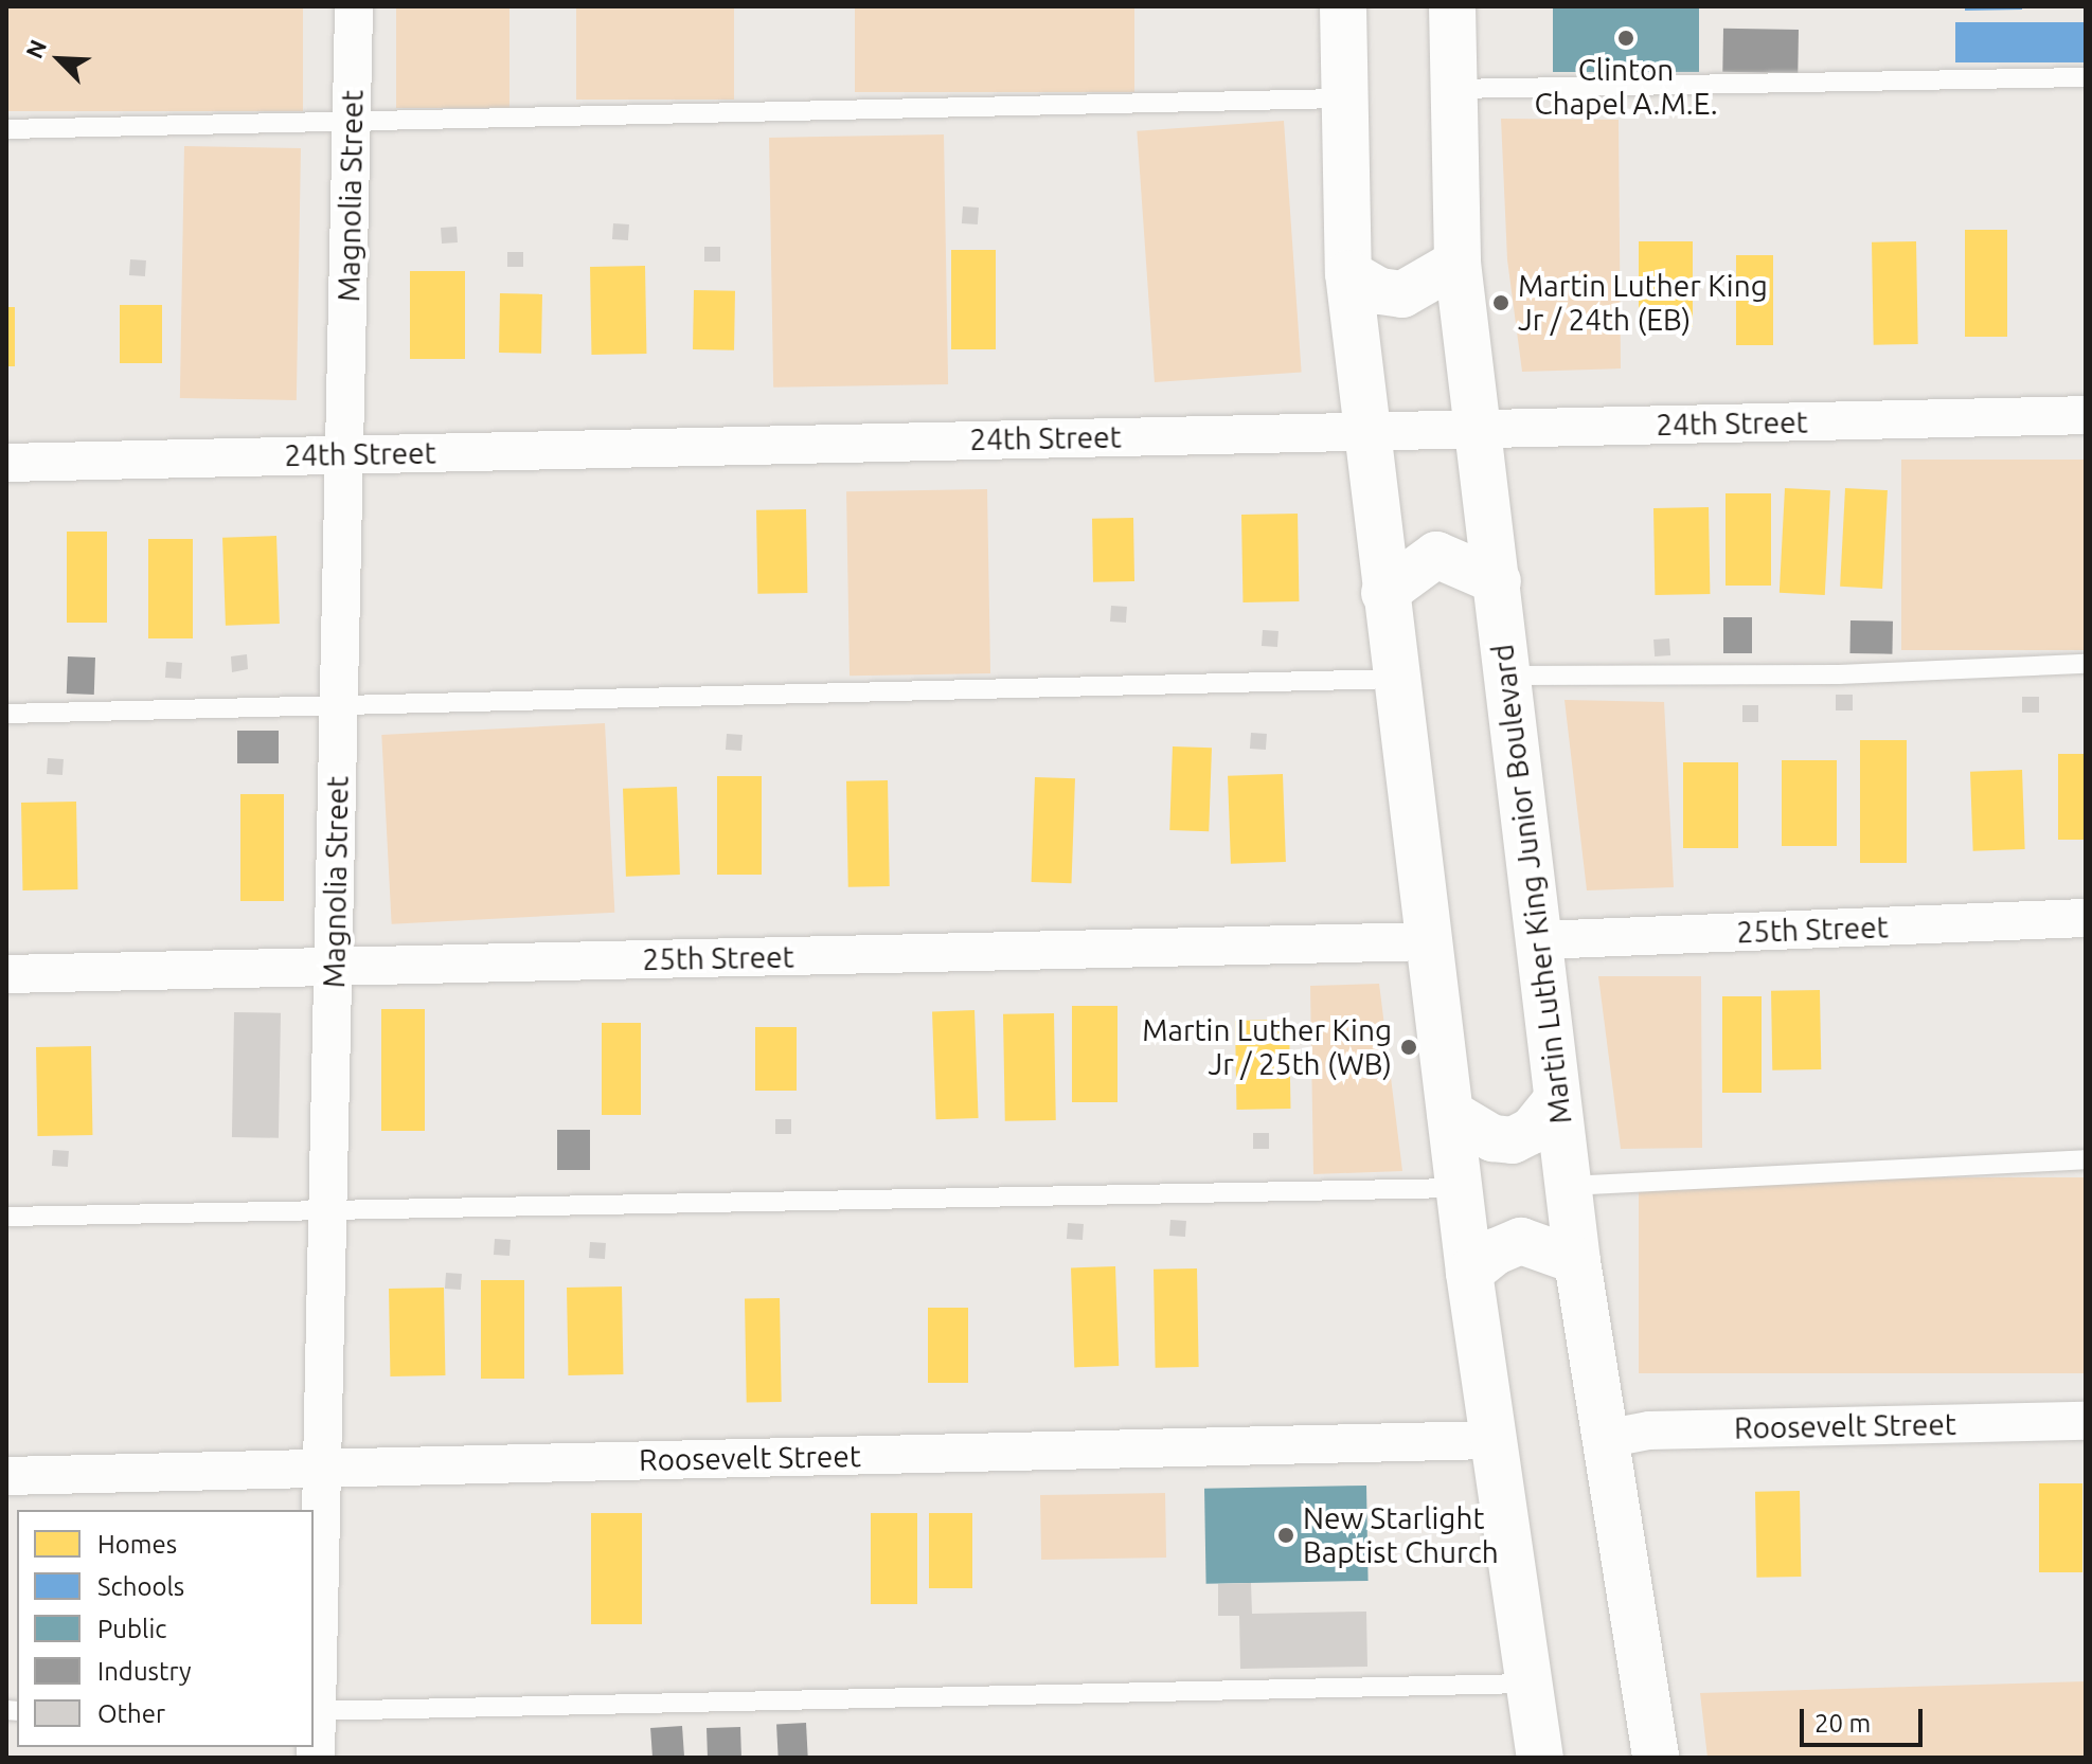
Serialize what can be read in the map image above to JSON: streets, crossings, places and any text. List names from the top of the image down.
{
  "streets": {
    "main road": ["Martin Luther King Junior Boulevard"],
    "street": [
      "Magnolia Street",
      "24th Street",
      "25th Street",
      "Roosevelt Street"
    ]
  },
  "crossings": [
    ["Magnolia Street", "24th Street"],
    ["Magnolia Street", "25th Street"],
    ["Magnolia Street", "Roosevelt Street"],
    ["24th Street", "Martin Luther King Junior Boulevard"],
    ["Martin Luther King Junior Boulevard", "25th Street"],
    ["Martin Luther King Junior Boulevard", "Roosevelt Street"]
  ],
  "places": [
    "Clinton Chapel A.M.E.",
    "Martin Luther King Jr / 24th (EB)",
    "Martin Luther King Jr / 25th (WB)",
    "New Starlight Baptist Church"
  ],
  "legend": [
    "Homes",
    "Schools",
    "Public",
    "Industry",
    "Other"
  ],
  "scale_bar": "20 m",
  "north": "top left"
}
